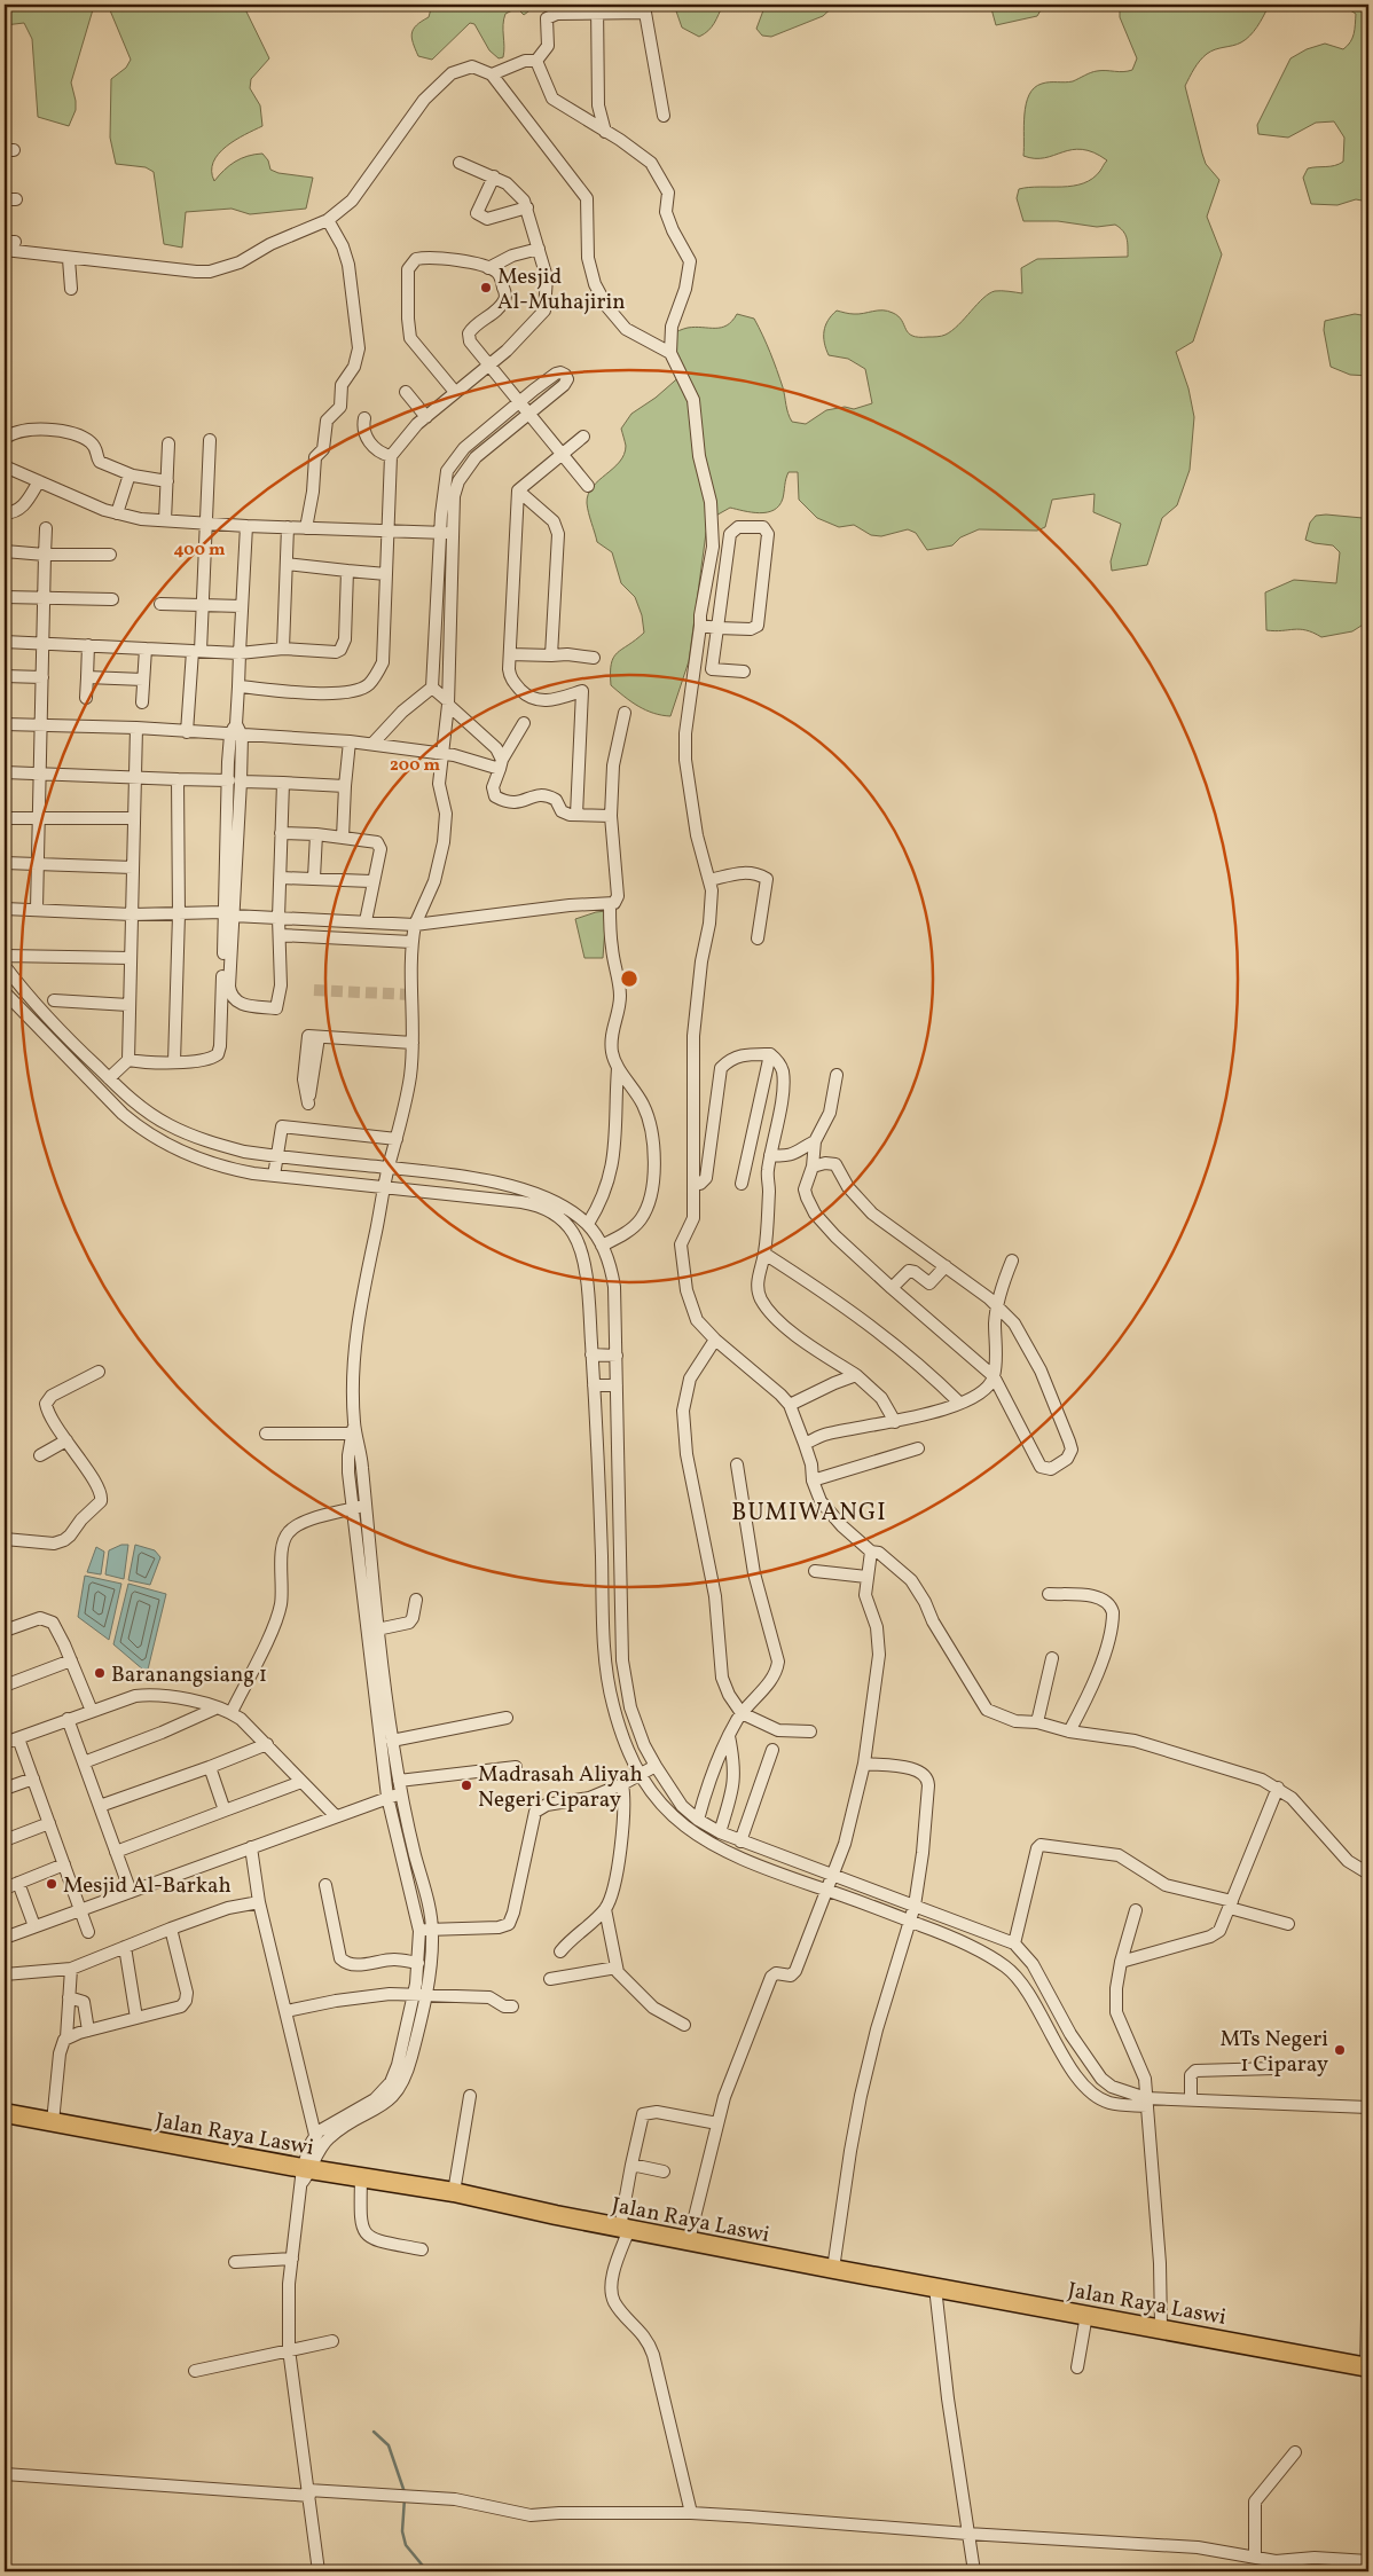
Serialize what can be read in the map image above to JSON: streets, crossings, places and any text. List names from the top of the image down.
{
  "streets": {
    "main road": ["Jalan Raya Laswi"]
  },
  "districts": ["BUMIWANGI"],
  "places": [
    "Mesjid Al-Muhajirin",
    "Baranangsiang 1",
    "Madrasah Aliyah Negeri Ciparay",
    "Mesjid Al-Barkah",
    "MTs Negeri 1 Ciparay"
  ],
  "rings": ["400 m", "200 m"]
}
